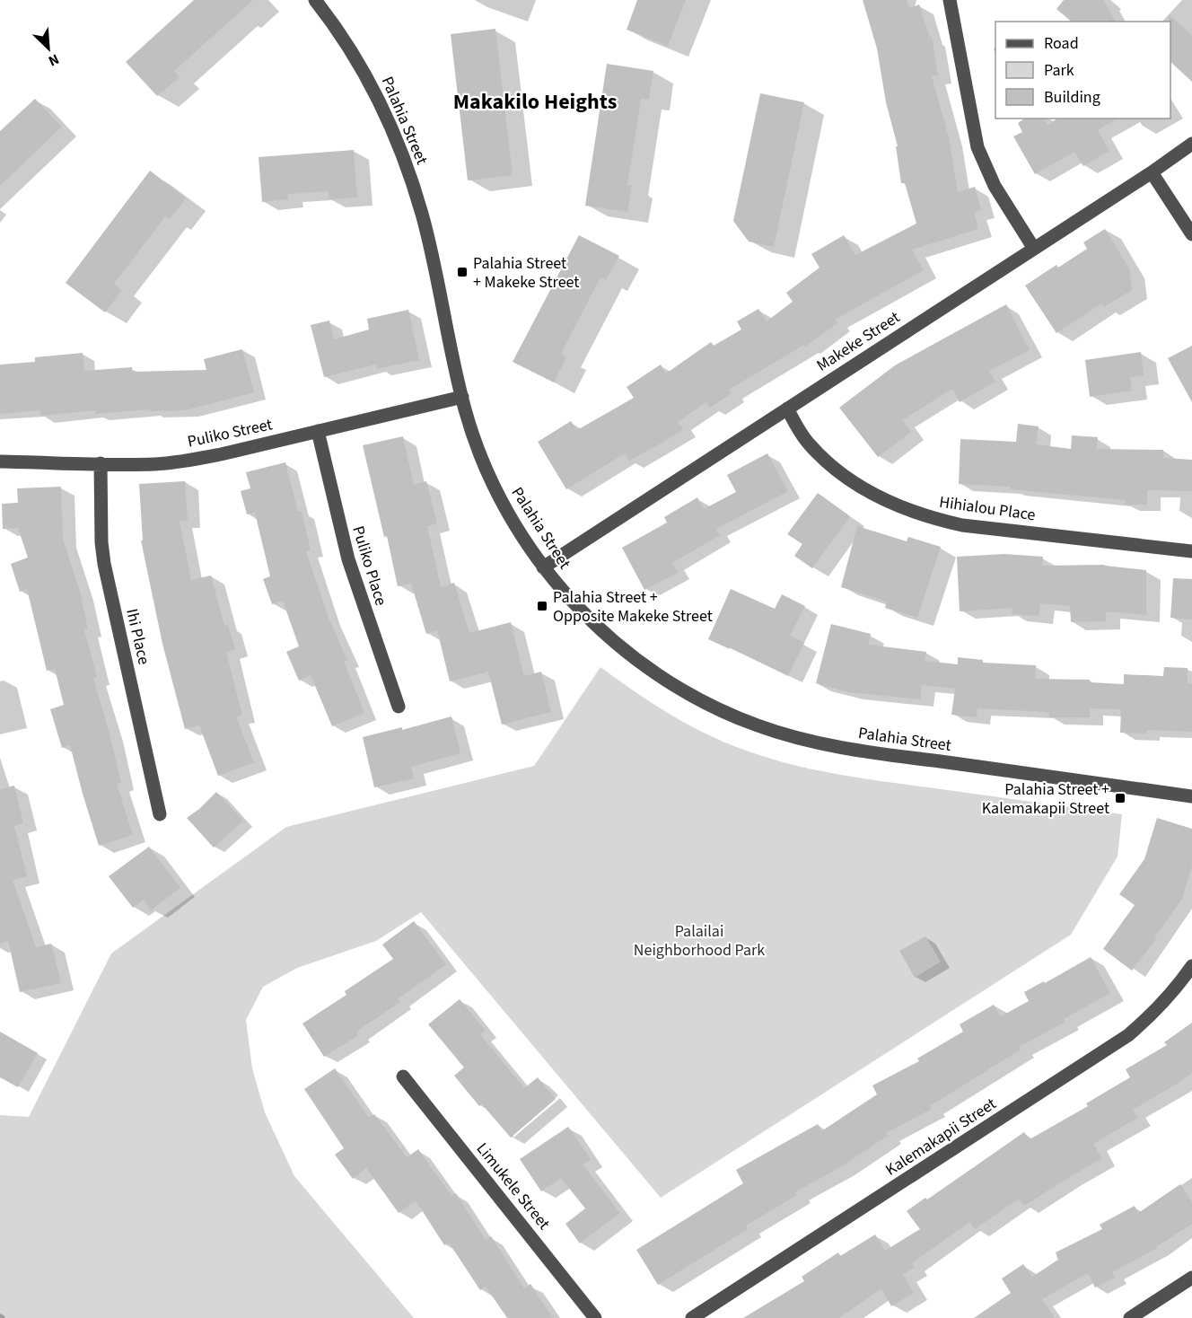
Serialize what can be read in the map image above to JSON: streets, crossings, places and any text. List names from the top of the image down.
{
  "streets": {
    "street": [
      "Palahia Street",
      "Makeke Street",
      "Puliko Street",
      "Hihialou Place",
      "Puliko Place",
      "Ihi Place",
      "Kalemakapii Street",
      "Limukele Street"
    ]
  },
  "crossings": [
    ["Palahia Street", "Makeke Street"],
    ["Palahia Street", "Puliko Street"],
    ["Makeke Street", "Hihialou Place"],
    ["Puliko Street", "Puliko Place"],
    ["Puliko Street", "Ihi Place"]
  ],
  "districts": ["Makakilo Heights"],
  "parks": ["Palailai Neighborhood Park"],
  "places": {
    "transit": ["Palahia Street + Makeke Street", "Palahia Street + Opposite Makeke Street", "Palahia Street + Kalemakapii Street"]
  },
  "legend": ["Road", "Park", "Building"],
  "north": "bottom right"
}
